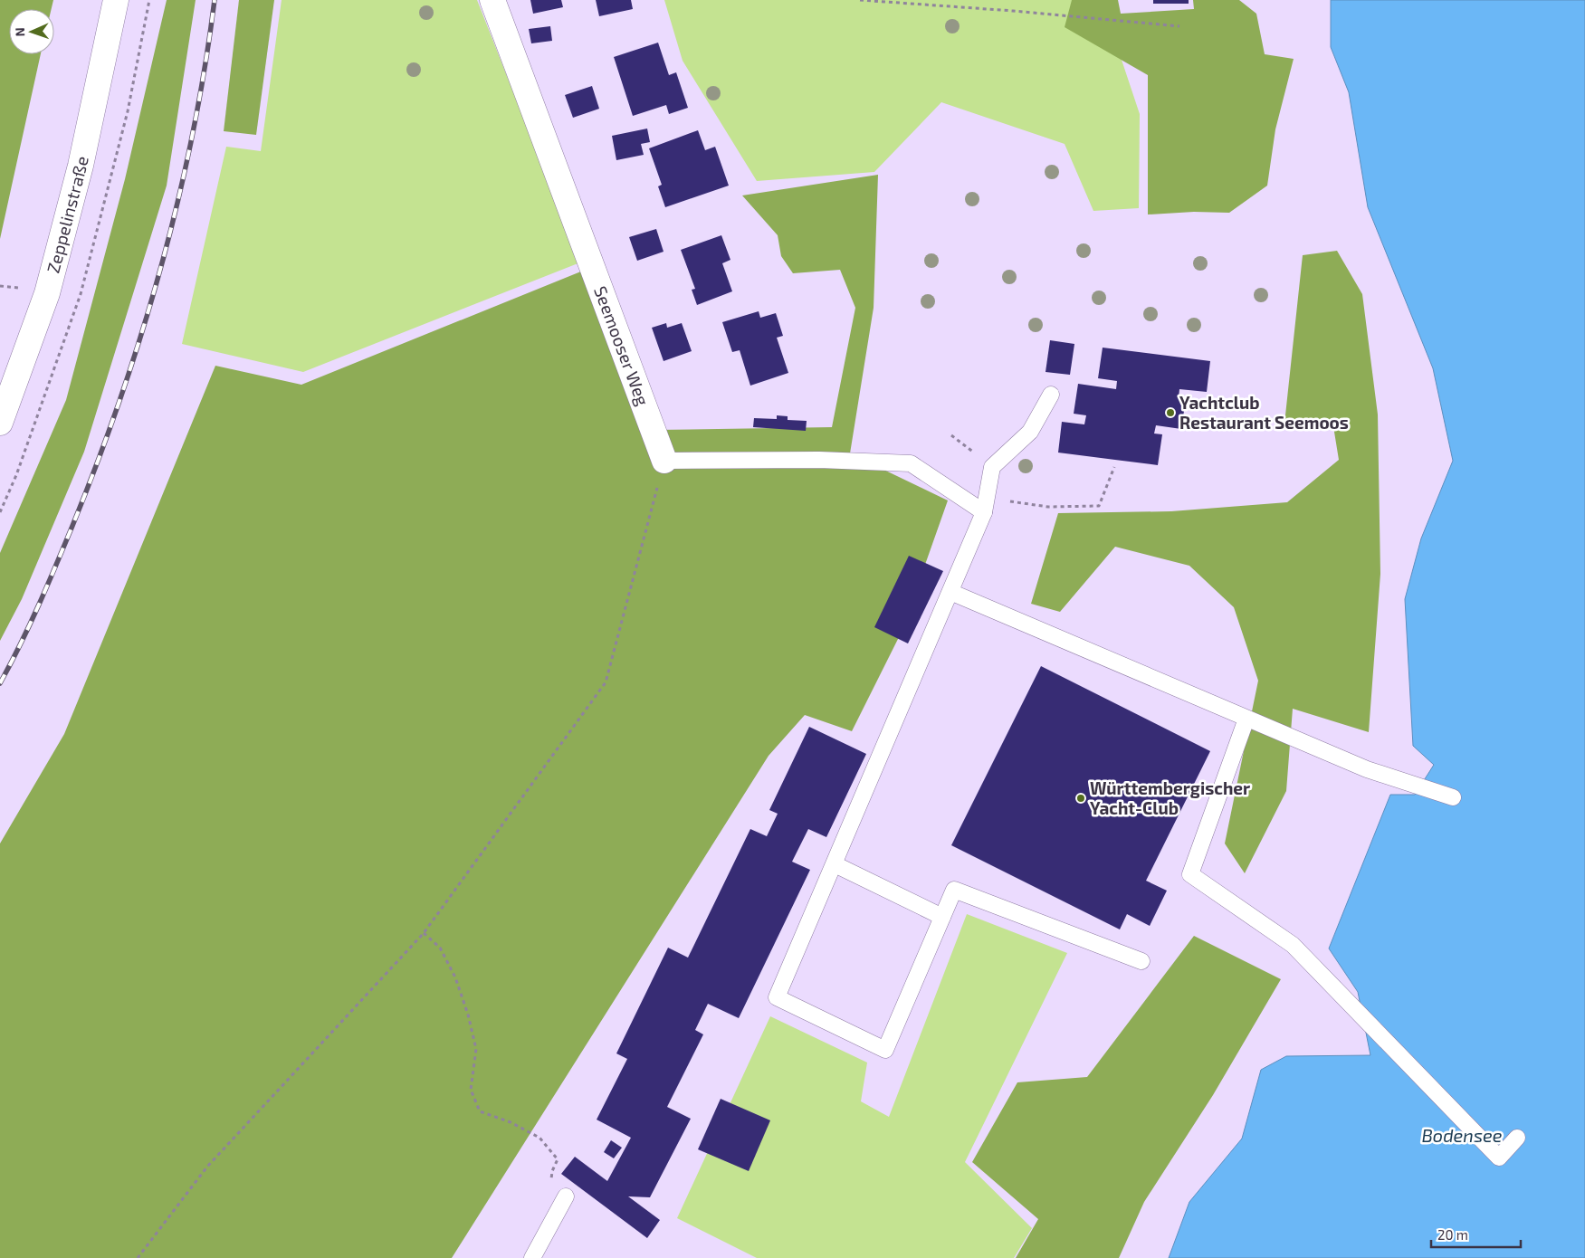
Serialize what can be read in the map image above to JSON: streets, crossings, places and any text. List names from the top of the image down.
{
  "streets": {
    "street": ["Zeppelinstraße", "Seemooser Weg"]
  },
  "water": ["Bodensee"],
  "places": ["Yachtclub Restaurant Seemoos", "Württembergischer Yacht-Club"],
  "scale_bar": "20 m",
  "north": "left"
}
